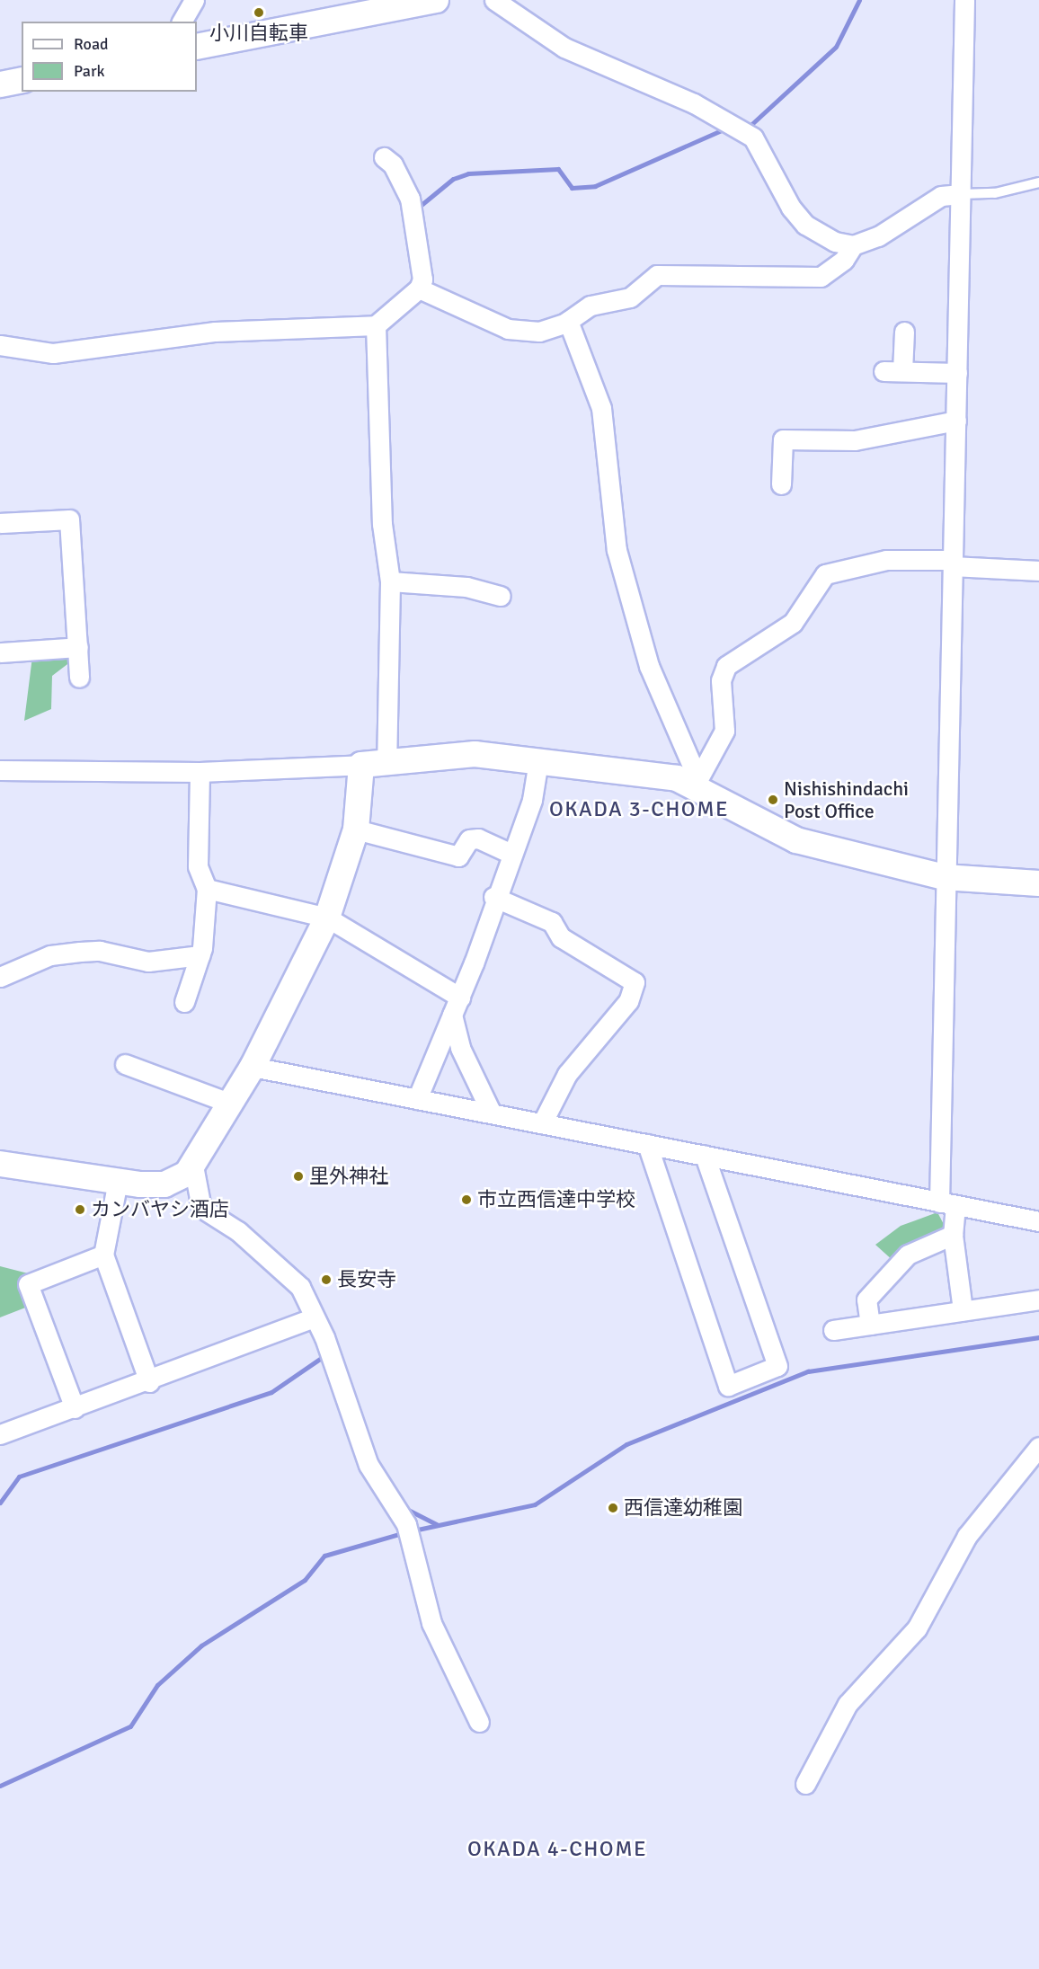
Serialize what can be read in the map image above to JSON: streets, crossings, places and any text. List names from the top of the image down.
{
  "districts": ["OKADA 3-CHOME", "OKADA 4-CHOME"],
  "places": [
    "小川自転車",
    "Nishishindachi Post Office",
    "里外神社",
    "市立西信達中学校",
    "カンバヤシ酒店",
    "長安寺",
    "西信達幼稚園"
  ],
  "legend": ["Road", "Park"]
}
